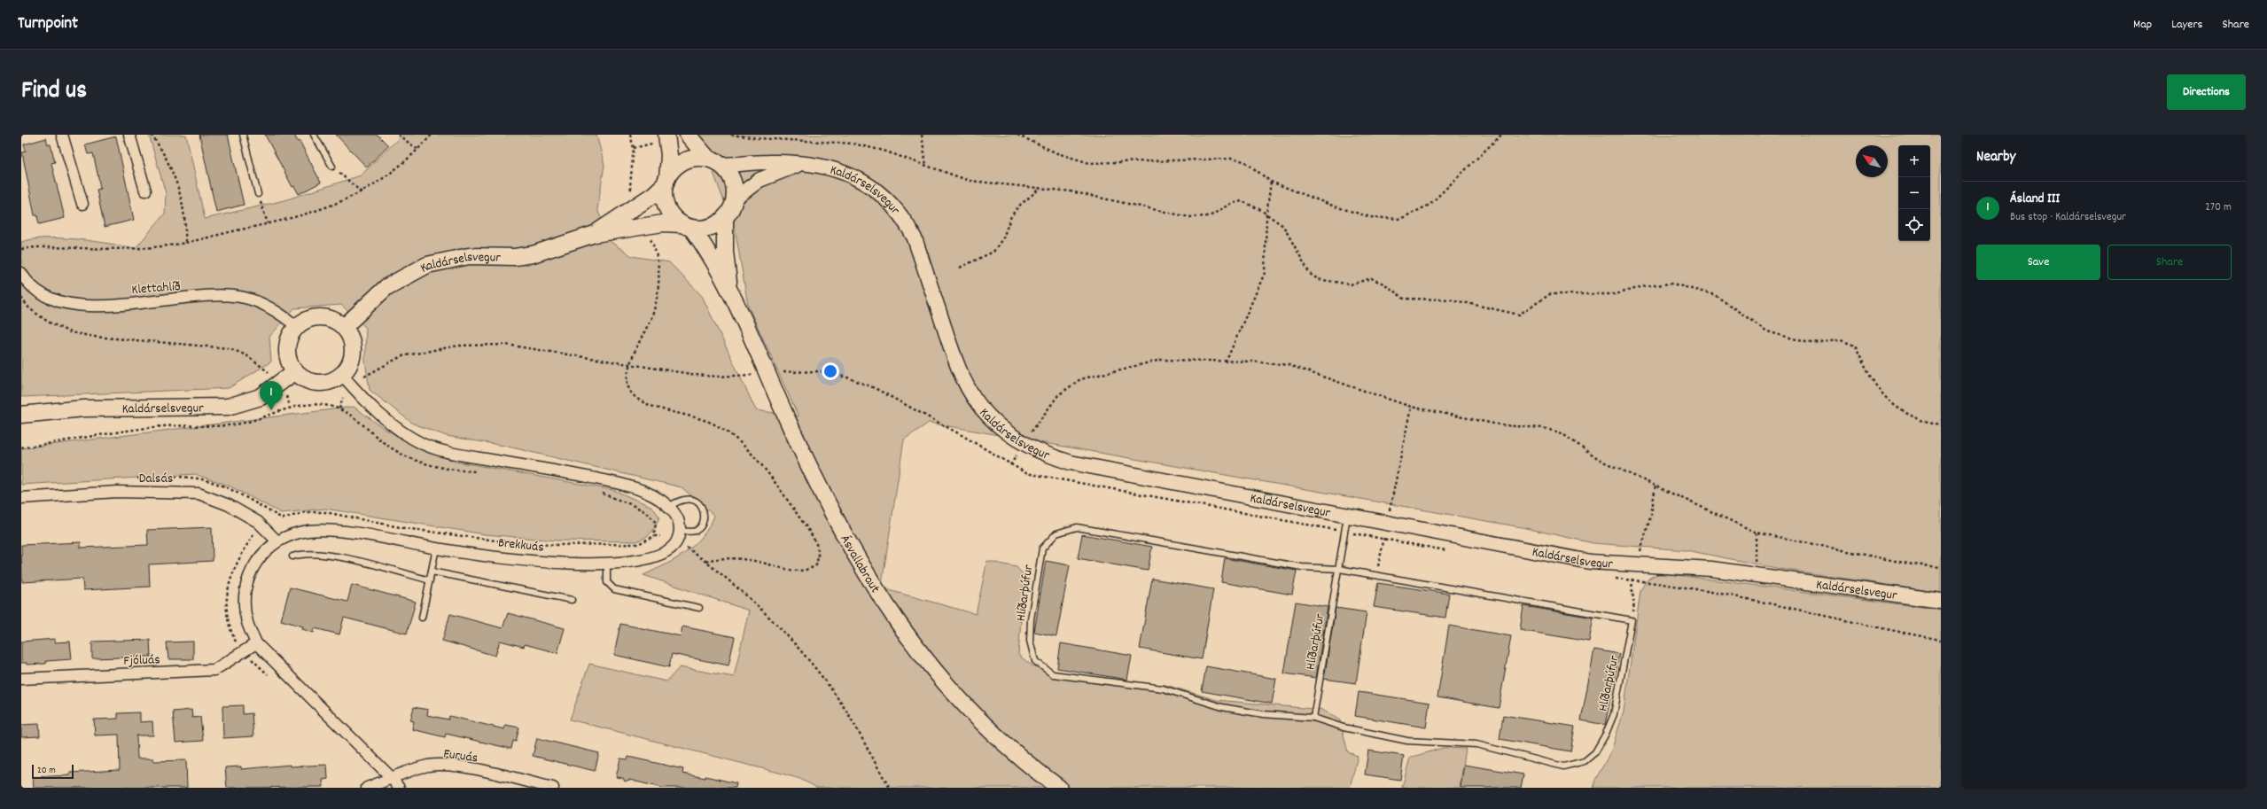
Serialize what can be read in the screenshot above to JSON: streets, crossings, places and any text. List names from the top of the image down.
{
  "streets": {
    "main road": ["Kaldárselsvegur", "Ásvallabraut"],
    "street": [
      "Klettahlíð",
      "Dalsás",
      "Brekkuás",
      "Fjóluás",
      "Furuás"
    ],
    "lane": ["Hlíðarþúfur"]
  },
  "crossings": [
    ["Kaldárselsvegur", "Klettahlíð"],
    ["Kaldárselsvegur", "Ásvallabraut"],
    ["Kaldárselsvegur", "Hlíðarþúfur"],
    ["Dalsás", "Brekkuás"],
    ["Brekkuás", "Fjóluás"],
    ["Brekkuás", "Furuás"]
  ],
  "scale_bar": "20 m",
  "north": "top left",
  "page": {
    "header": "Turnpoint",
    "nav": ["Map", "Layers", "Share"],
    "title": "Find us",
    "buttons": [
      "Directions",
      ["Save", "Share"]
    ],
    "heading": "Nearby",
    "map_buttons": ["+", "−"],
    "list": [
      {
        "mark": "1",
        "name": "Ásland III",
        "note": "Bus stop · Kaldárselsvegur",
        "value": "270 m"
      }
    ],
    "pins": "1",
    "scale": "20 m"
  }
}
